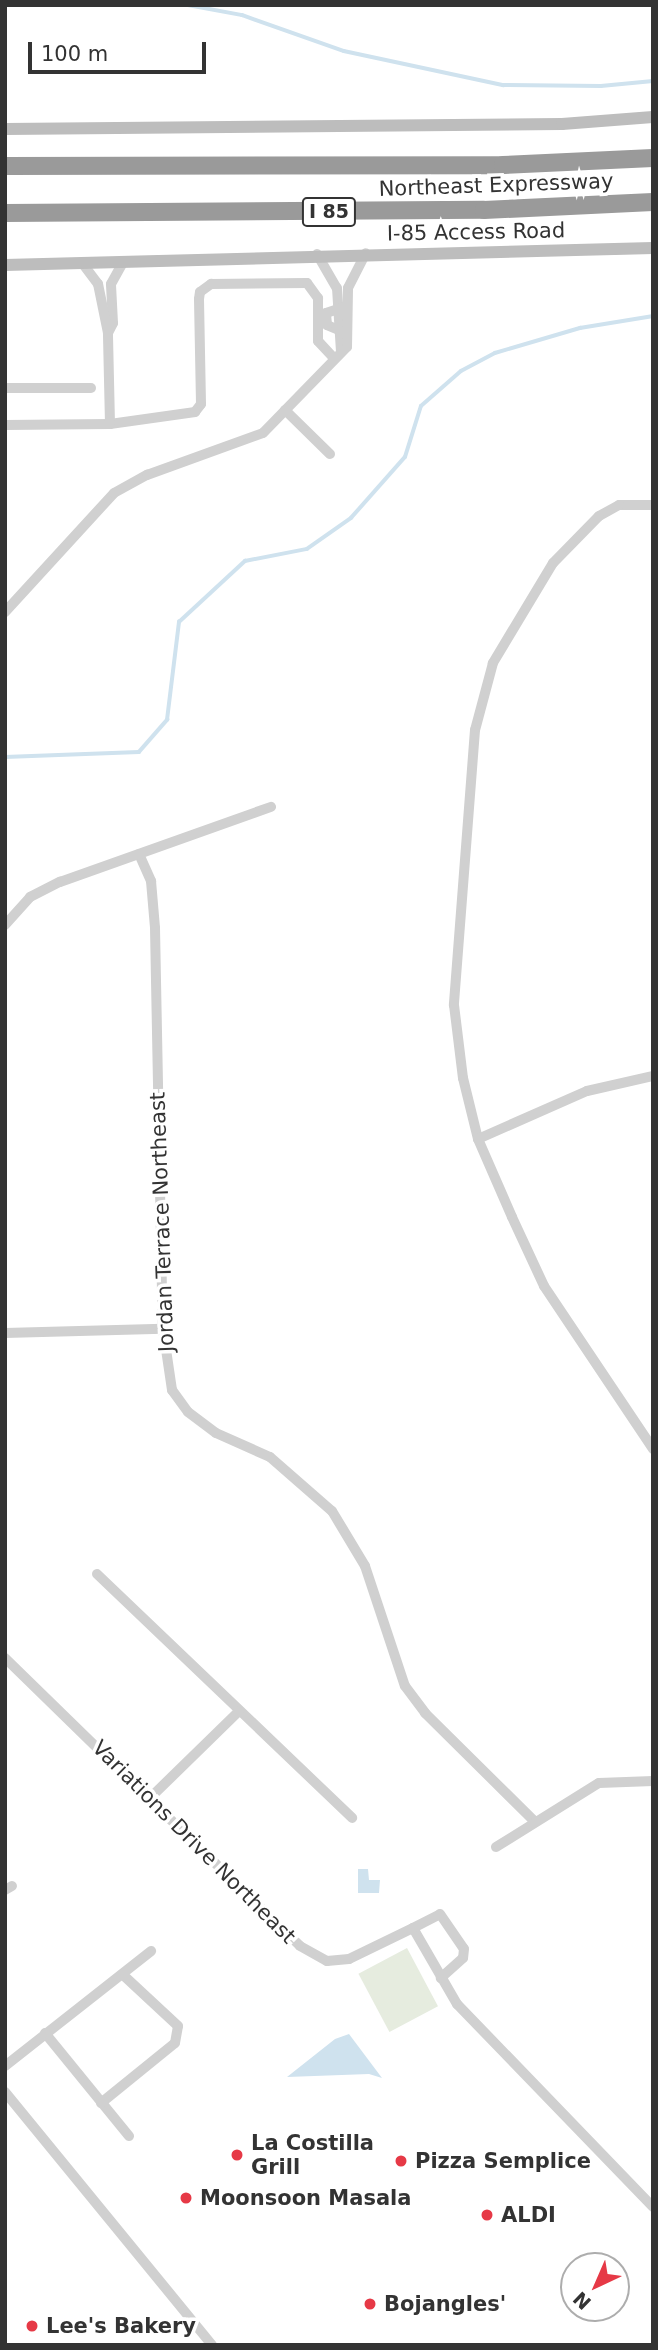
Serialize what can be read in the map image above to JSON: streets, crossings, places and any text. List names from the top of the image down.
{
  "streets": {
    "highway": ["Northeast Expressway", "I 85"],
    "main road": ["I-85 Access Road"],
    "street": ["Jordan Terrace Northeast", "Variations Drive Northeast"]
  },
  "places": [
    "La Costilla Grill",
    "Pizza Semplice",
    "Moonsoon Masala",
    "ALDI",
    "Bojangles'",
    "Lee's Bakery"
  ],
  "scale_bar": "100 m",
  "north": "bottom left"
}
